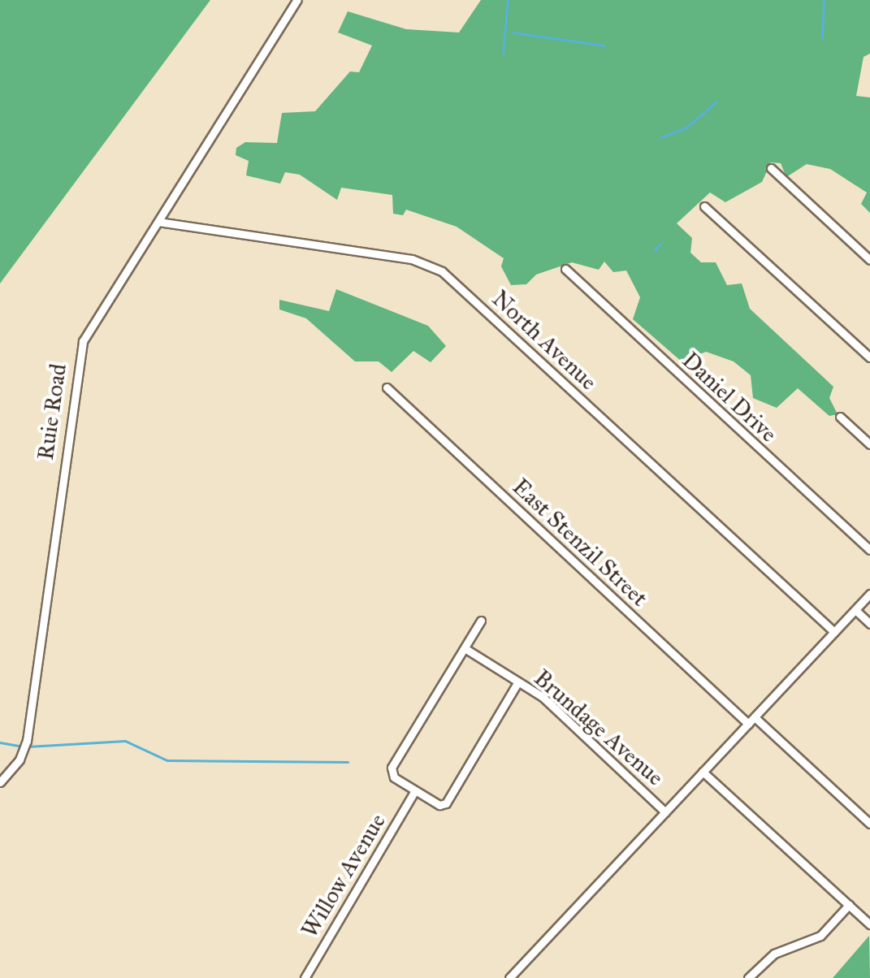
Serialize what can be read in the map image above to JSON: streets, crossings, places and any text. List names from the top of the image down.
{
  "streets": {
    "street": [
      "North Avenue",
      "Daniel Drive",
      "Ruie Road",
      "East Stenzil Street",
      "Brundage Avenue",
      "Willow Avenue"
    ]
  },
  "crossings": [
    ["North Avenue", "Ruie Road"]
  ]
}
